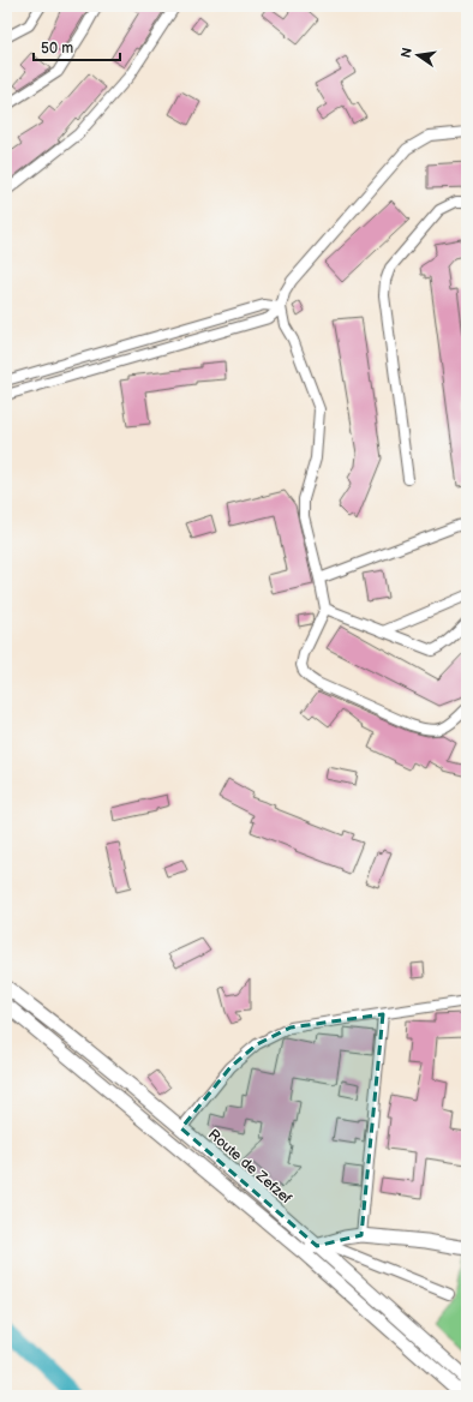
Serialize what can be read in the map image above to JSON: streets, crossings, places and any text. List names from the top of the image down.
{
  "streets": {
    "main road": ["Route de Zefzef"]
  },
  "scale_bar": "50 m",
  "north": "left"
}
